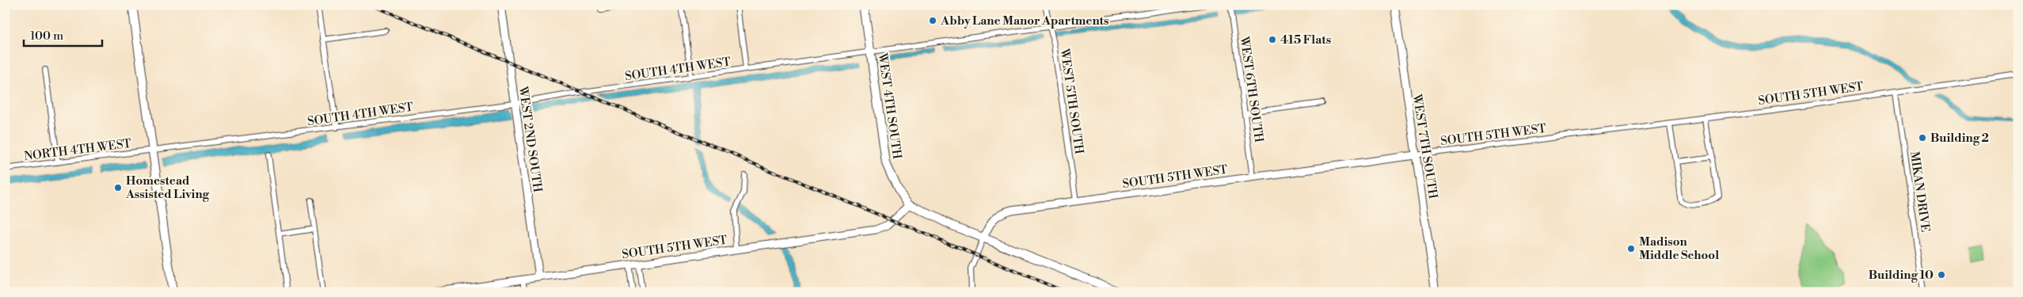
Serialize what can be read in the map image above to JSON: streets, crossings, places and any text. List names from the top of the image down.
{
  "streets": {
    "main road": ["WEST 4TH SOUTH"],
    "street": [
      "SOUTH 4TH WEST",
      "WEST 6TH SOUTH",
      "SOUTH 5TH WEST",
      "WEST 5TH SOUTH",
      "WEST 2ND SOUTH",
      "WEST 7TH SOUTH",
      "NORTH 4TH WEST",
      "MIKAN DRIVE"
    ]
  },
  "crossings": [
    ["SOUTH 4TH WEST", "WEST 5TH SOUTH"],
    ["SOUTH 4TH WEST", "WEST 4TH SOUTH"],
    ["SOUTH 4TH WEST", "WEST 2ND SOUTH"],
    ["SOUTH 4TH WEST", "NORTH 4TH WEST"],
    ["WEST 6TH SOUTH", "SOUTH 5TH WEST"],
    ["SOUTH 5TH WEST", "WEST 5TH SOUTH"],
    ["SOUTH 5TH WEST", "WEST 4TH SOUTH"],
    ["SOUTH 5TH WEST", "WEST 2ND SOUTH"],
    ["SOUTH 5TH WEST", "WEST 7TH SOUTH"],
    ["SOUTH 5TH WEST", "MIKAN DRIVE"]
  ],
  "places": [
    "Abby Lane Manor Apartments",
    "415 Flats",
    "Building 2",
    "Homestead Assisted Living",
    "Madison Middle School",
    "Building 10"
  ],
  "scale_bar": "100 m"
}
